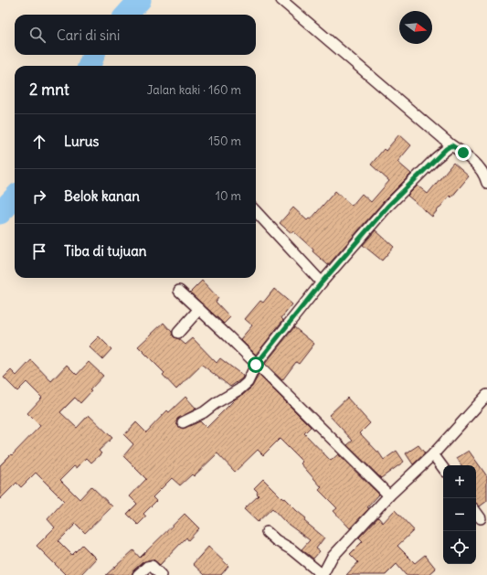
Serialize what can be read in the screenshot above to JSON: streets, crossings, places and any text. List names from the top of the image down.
{
  "north": "right",
  "page": {
    "search": "Cari di sini",
    "heading": ["2 mnt", "Jalan kaki · 160 m"],
    "list": [
      ["Lurus", "150 m"],
      ["Belok kanan", "10 m"],
      "Tiba di tujuan"
    ],
    "map_buttons": ["+", "−"]
  }
}
